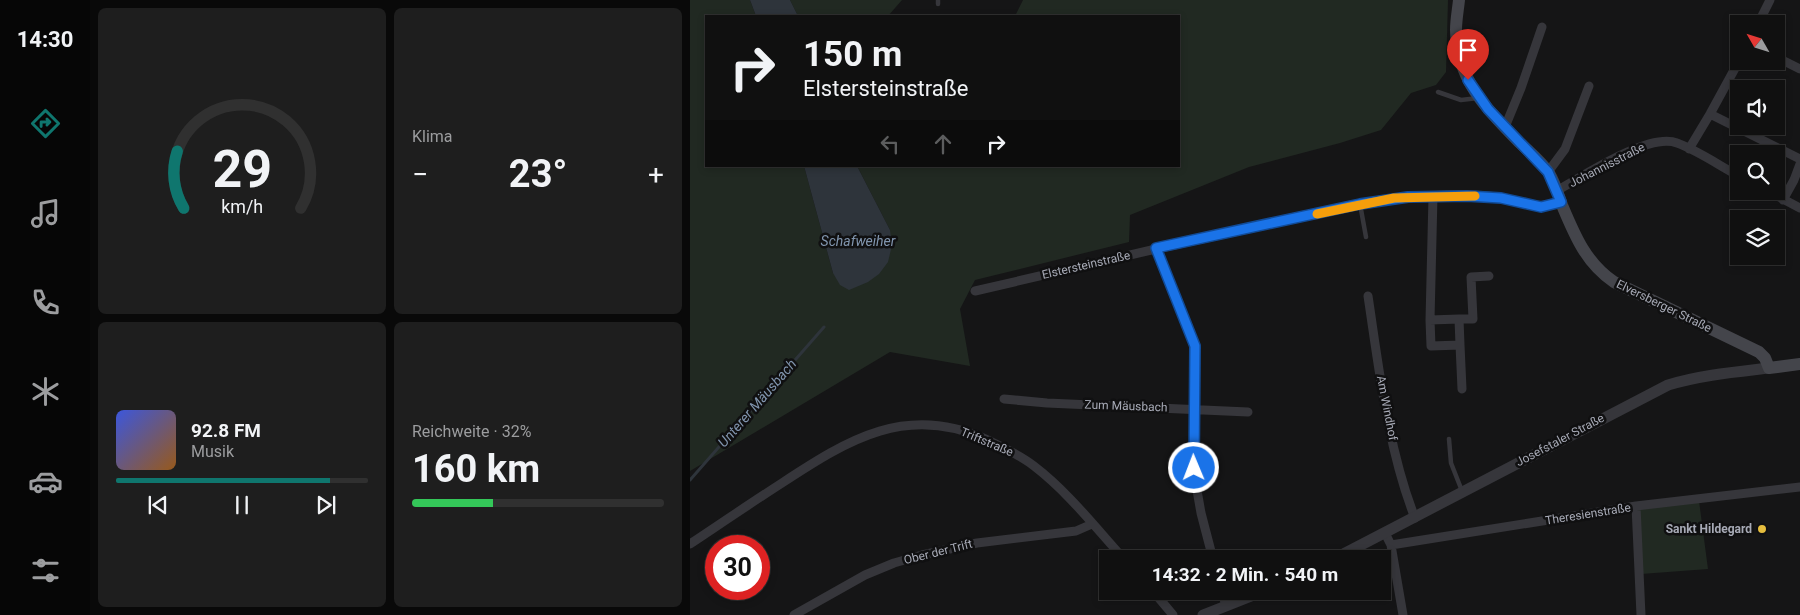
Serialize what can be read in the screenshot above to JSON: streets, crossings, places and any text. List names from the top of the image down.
{
  "streets": {
    "main road": ["Elversberger Straße", "Josefstaler Straße"],
    "street": [
      "Johannisstraße",
      "Elstersteinstraße",
      "Zum Mäusbach",
      "Am Windhof",
      "Triftstraße",
      "Theresienstraße",
      "Ober der Trift"
    ]
  },
  "crossings": [
    ["Johannisstraße", "Elstersteinstraße"],
    ["Johannisstraße", "Elversberger Straße"],
    ["Elstersteinstraße", "Elversberger Straße"],
    ["Elversberger Straße", "Josefstaler Straße"],
    ["Am Windhof", "Josefstaler Straße"],
    ["Triftstraße", "Ober der Trift"]
  ],
  "water": ["Schafweiher", "Unterer Mäusbach"],
  "places": ["Sankt Hildegard"],
  "north": "top left",
  "page": {
    "tabs": "14:30",
    "tile": [
      "Klima",
      ["Reichweite · 32%", "160 km"]
    ],
    "turn": ["150 m", "Elstersteinstraße"],
    "heat": ["−", "23°", "+"],
    "song": ["92.8 FM", "Musik"],
    "limit": "30",
    "trip": "14:32 · 2 Min. · 540 m",
    "gauge": ["29", "km/h"]
  }
}
